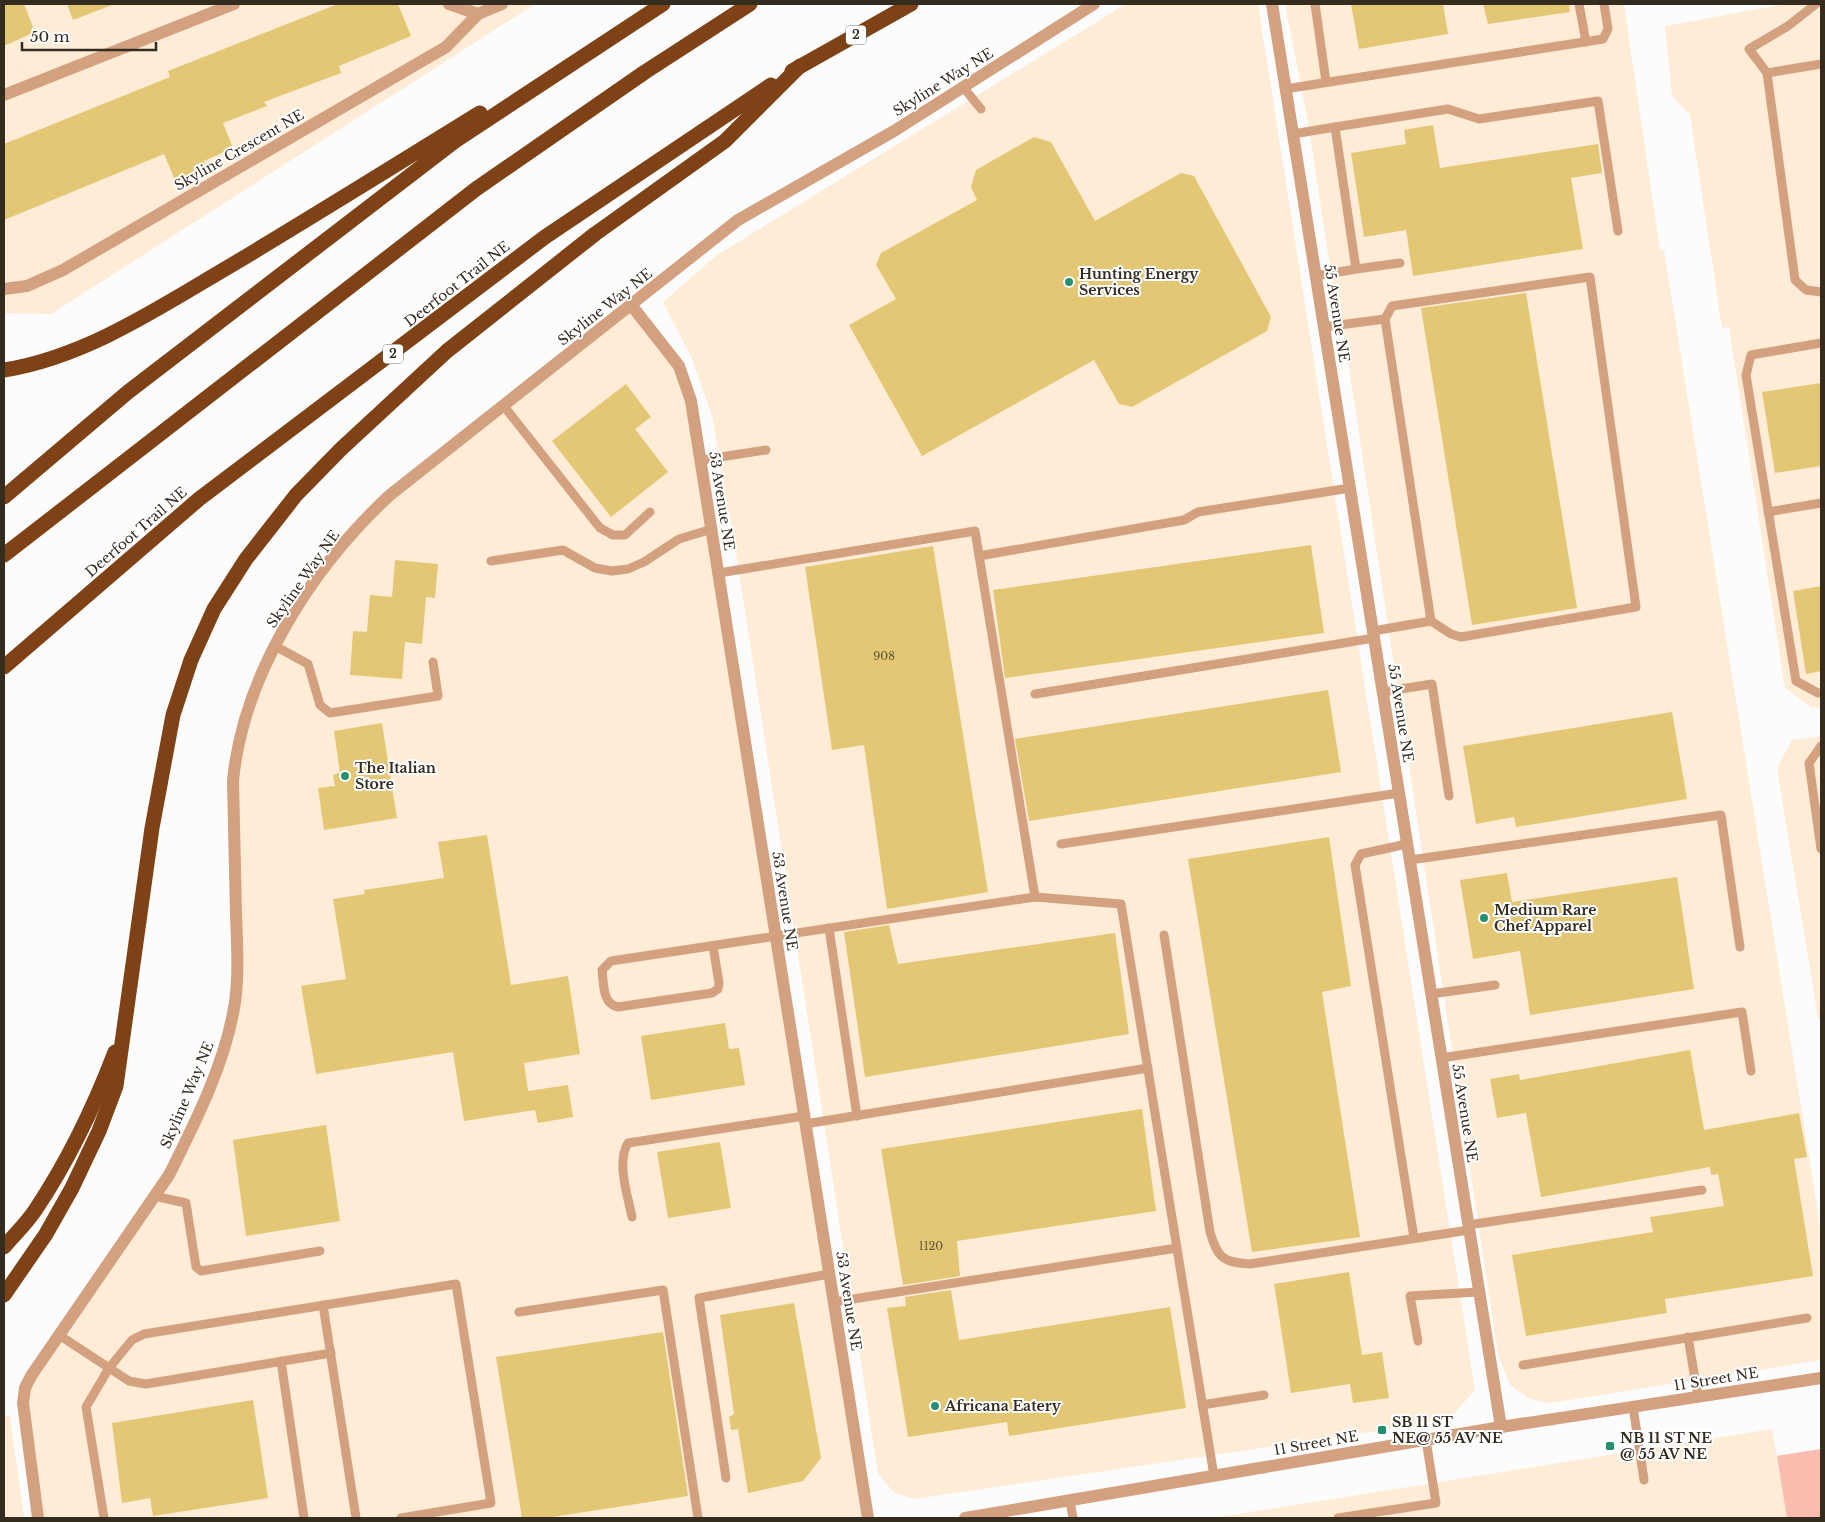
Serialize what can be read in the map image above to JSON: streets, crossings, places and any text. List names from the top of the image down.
{
  "streets": {
    "highway": ["2", "Deerfoot Trail NE"],
    "street": [
      "Skyline Way NE",
      "Skyline Crescent NE",
      "55 Avenue NE",
      "53 Avenue NE",
      "11 Street NE"
    ]
  },
  "crossings": [
    ["Skyline Way NE", "53 Avenue NE"],
    ["55 Avenue NE", "11 Street NE"]
  ],
  "places": {
    "other": [
      "Hunting Energy Services",
      "The Italian Store",
      "Medium Rare Chef Apparel",
      "Africana Eatery"
    ],
    "transit": ["SB 11 ST NE@ 55 AV NE", "NB 11 ST NE @ 55 AV NE"]
  },
  "house_numbers": ["908", "1120"],
  "scale_bar": "50 m"
}
